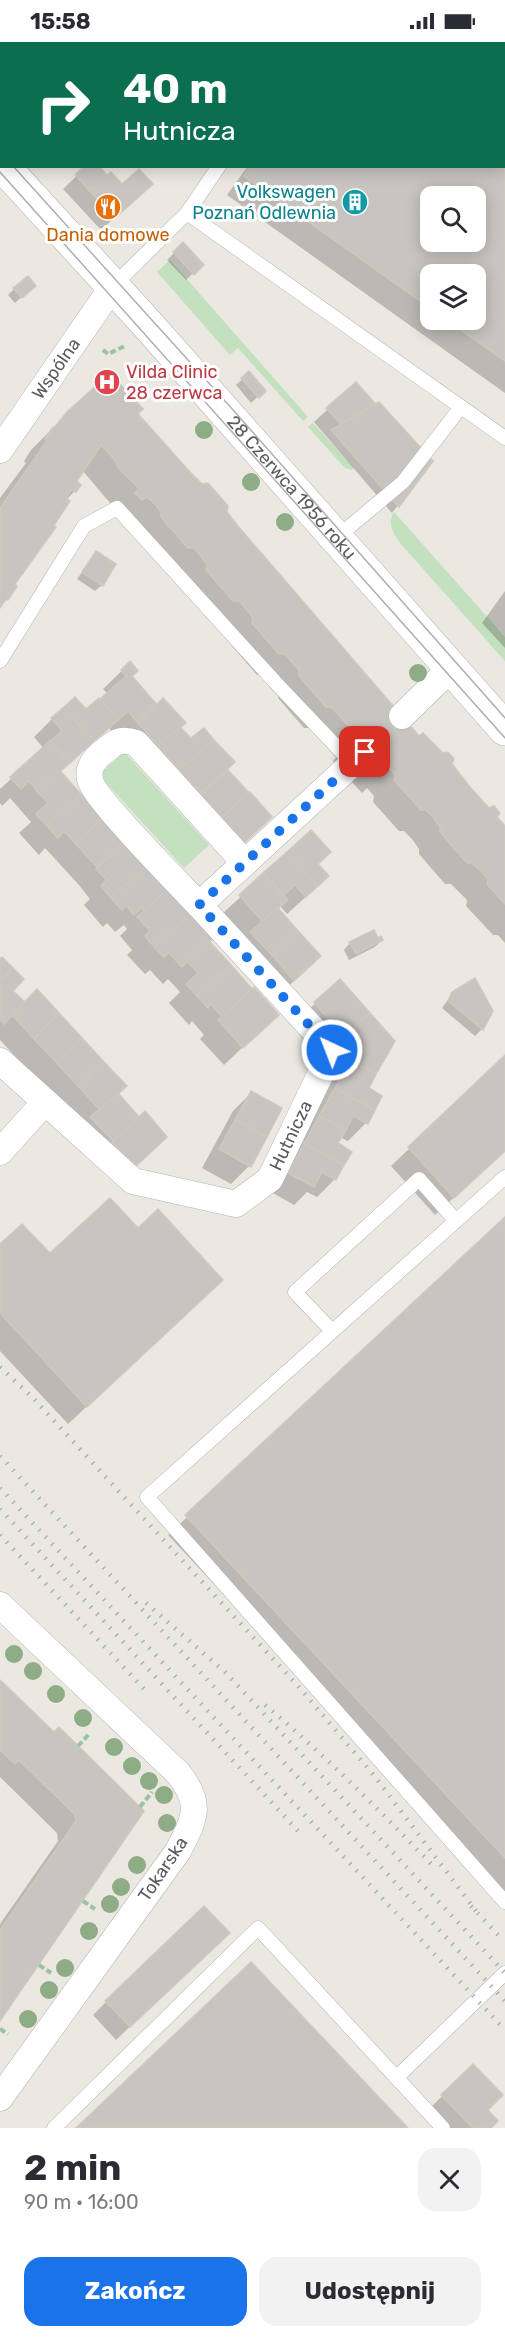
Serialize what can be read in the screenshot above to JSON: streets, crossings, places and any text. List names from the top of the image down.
{
  "streets": {
    "street": [
      "Wspólna",
      "28 Czerwca 1956 roku",
      "Hutnicza",
      "Tokarska"
    ]
  },
  "crossings": [
    ["Wspólna", "28 Czerwca 1956 roku"]
  ],
  "places": {
    "building": ["Volkswagen Poznań Odlewnia"],
    "restaurant": ["Dania domowe"],
    "hospital": ["Vilda Clinic 28 czerwca"]
  },
  "page": {
    "status": "15:58",
    "turn": ["40 m", "Hutnicza"],
    "heading": ["2 min", "90 m · 16:00"],
    "buttons": ["Zakończ", "Udostępnij"]
  }
}
